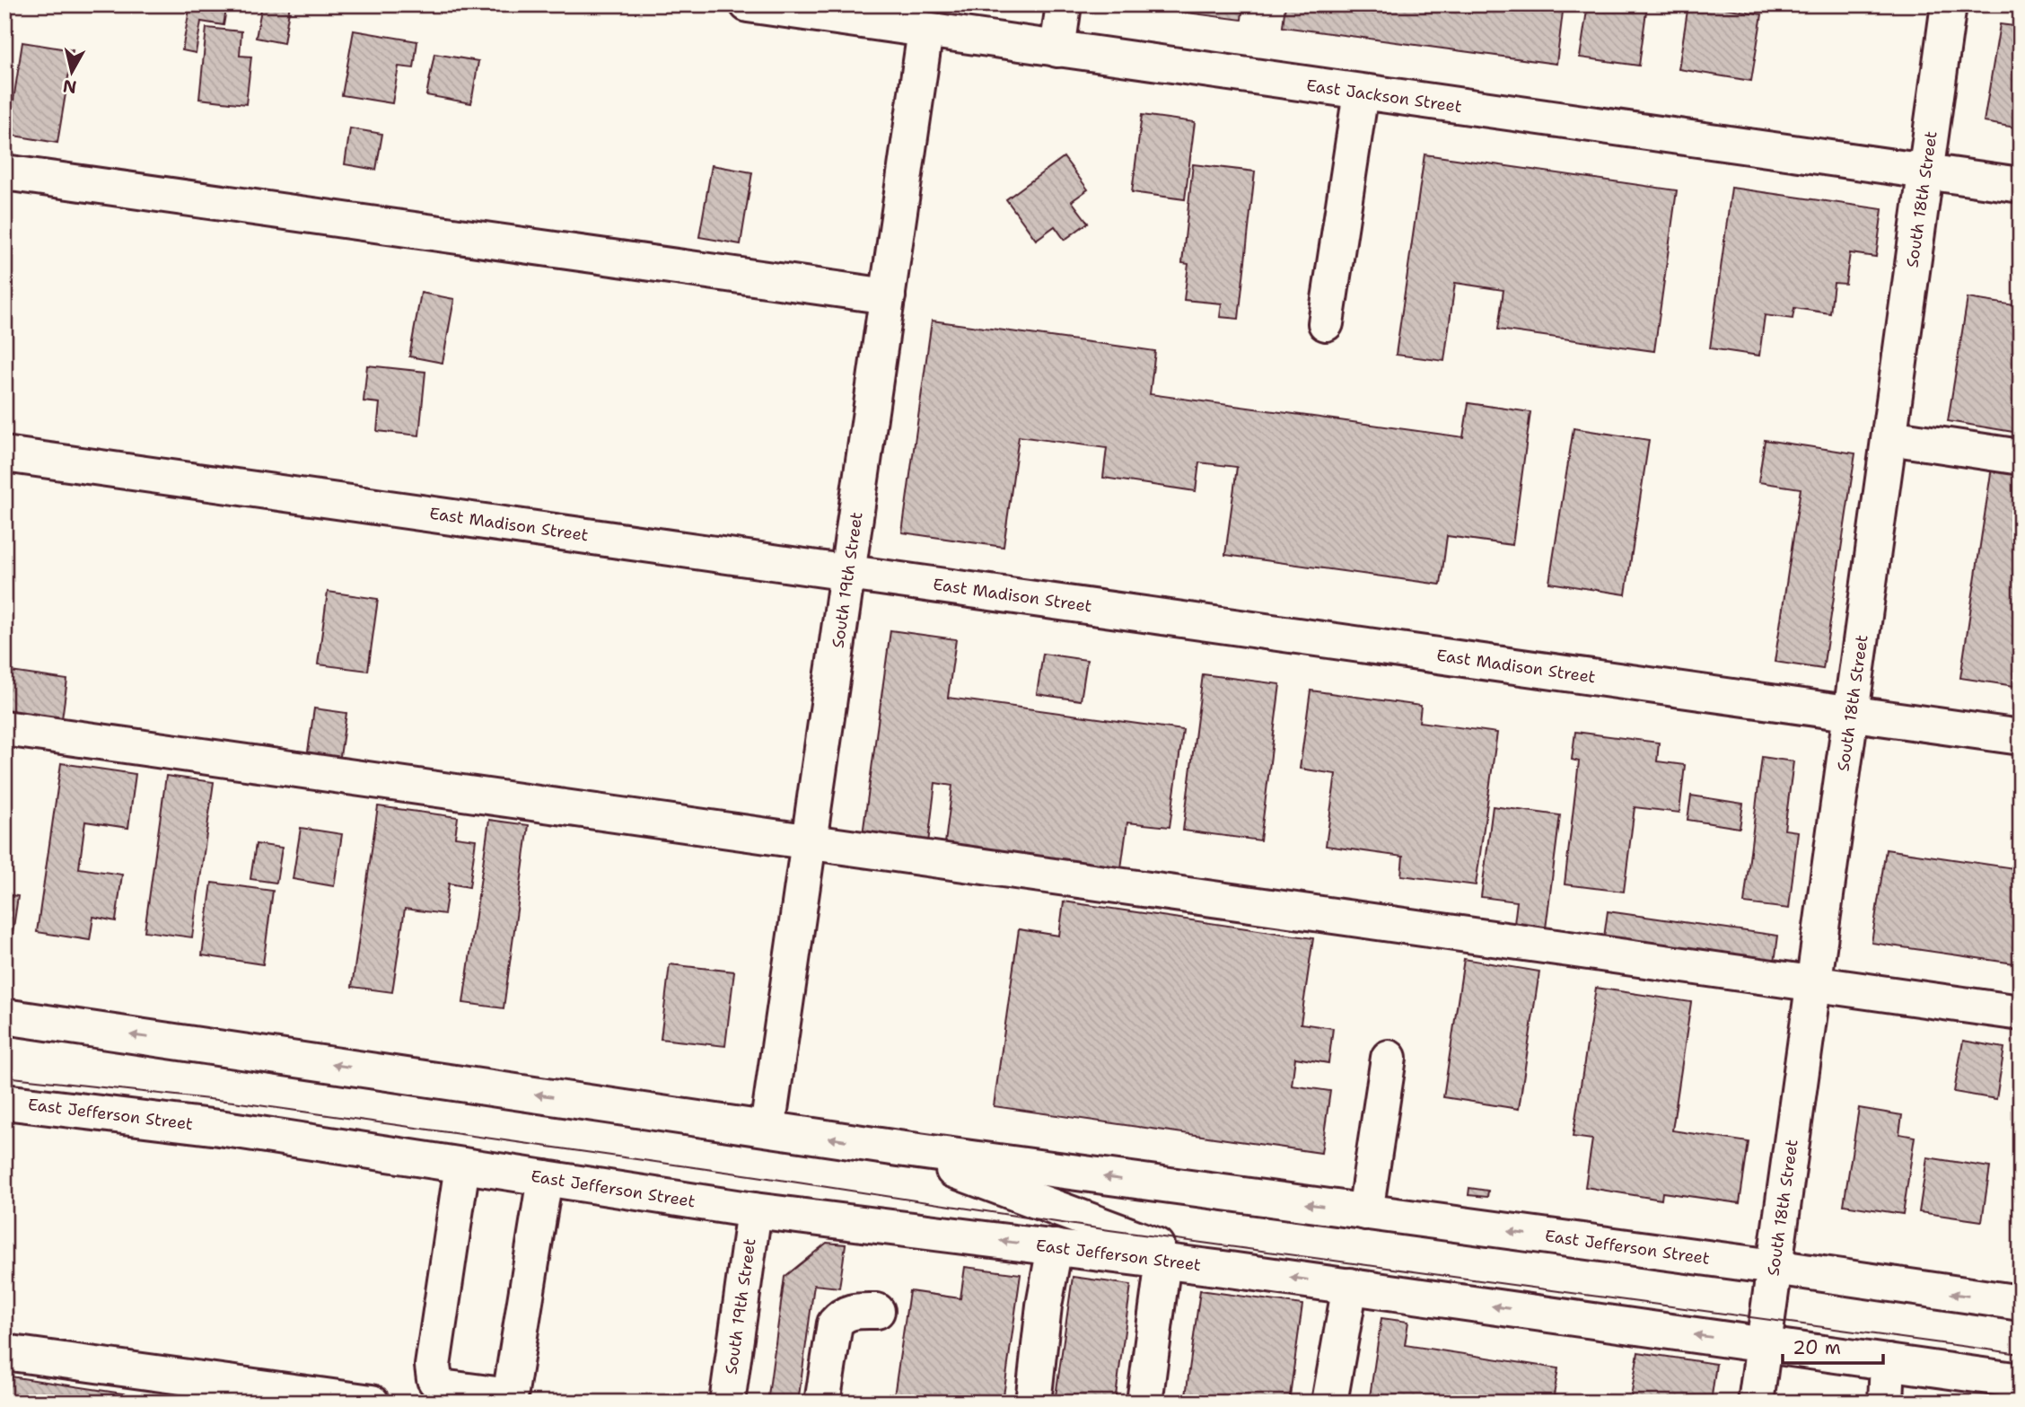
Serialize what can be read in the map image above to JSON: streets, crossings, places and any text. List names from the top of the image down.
{
  "streets": {
    "street": [
      "East Jackson Street",
      "South 18th Street",
      "East Madison Street",
      "South 19th Street",
      "East Jefferson Street"
    ]
  },
  "crossings": [
    ["East Jackson Street", "South 18th Street"],
    ["East Jackson Street", "South 19th Street"],
    ["South 18th Street", "East Madison Street"],
    ["South 18th Street", "East Jefferson Street"],
    ["East Madison Street", "South 19th Street"],
    ["South 19th Street", "East Jefferson Street"]
  ],
  "scale_bar": "20 m",
  "north": "bottom"
}
